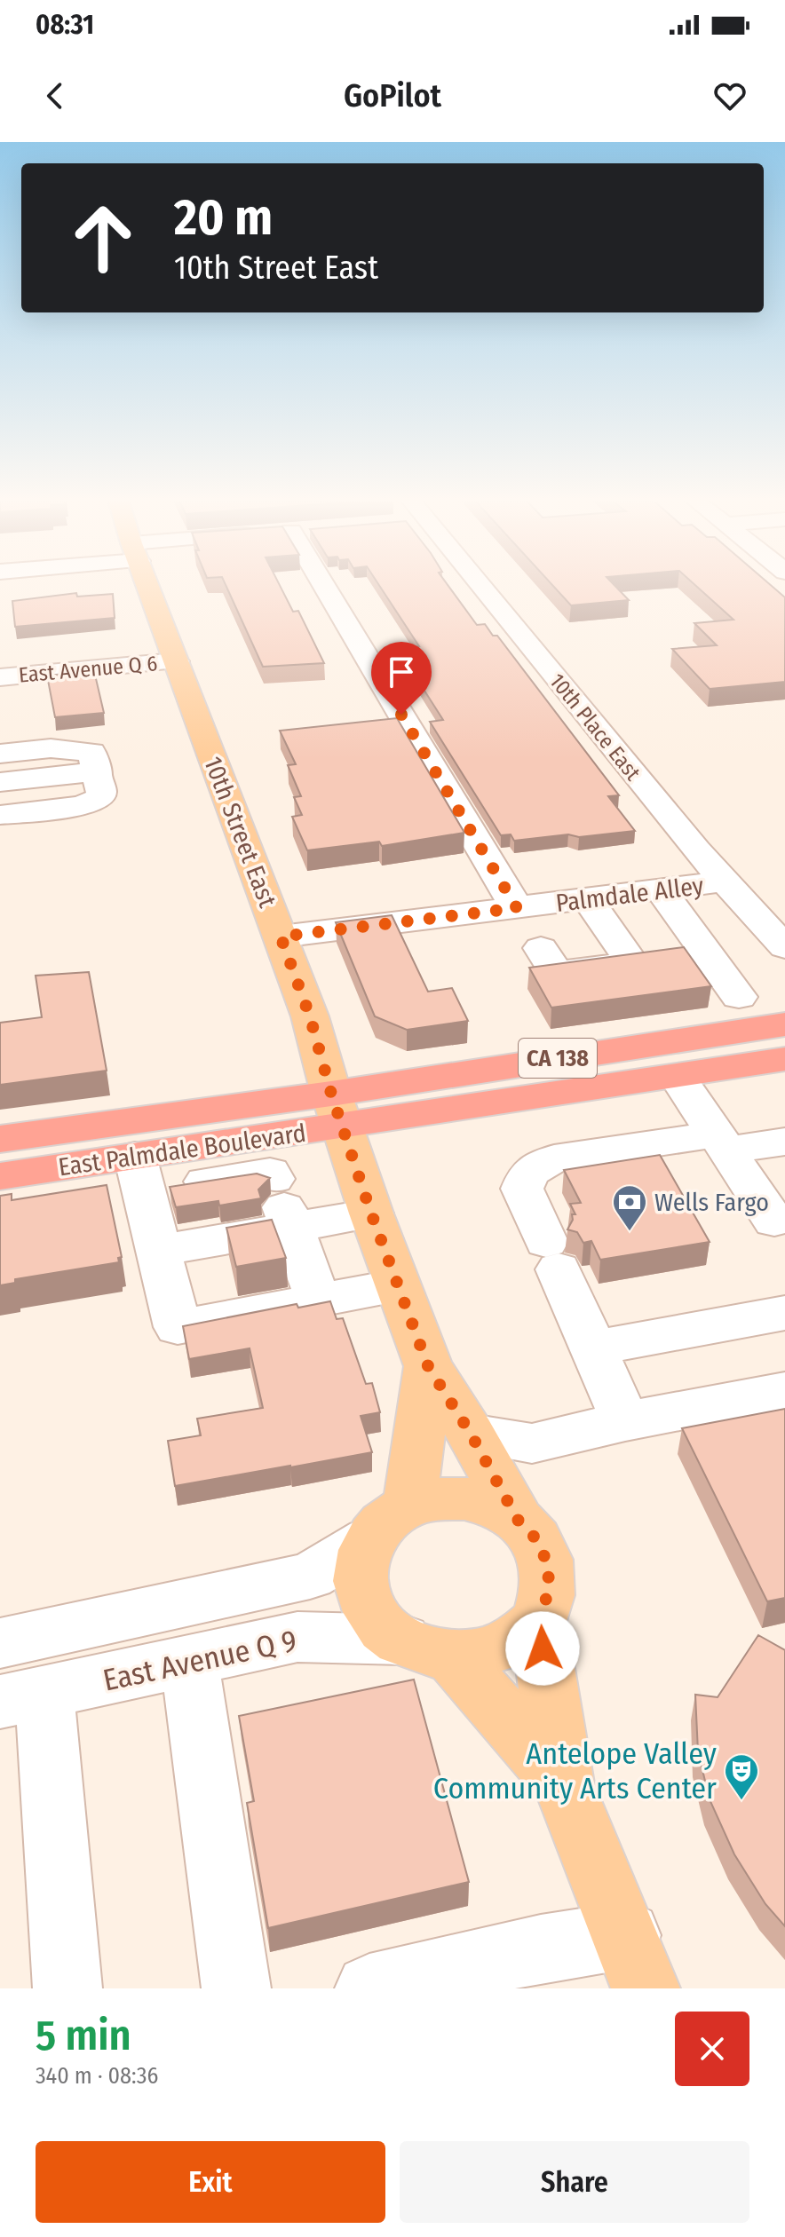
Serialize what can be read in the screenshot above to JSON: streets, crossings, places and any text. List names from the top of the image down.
{
  "streets": {
    "highway": ["CA 138", "East Palmdale Boulevard"],
    "main road": ["10th Street East"],
    "street": [
      "East Avenue Q 6",
      "10th Place East",
      "Palmdale Alley",
      "East Avenue Q 9"
    ]
  },
  "crossings": [
    ["East Avenue Q 6", "10th Street East"],
    ["10th Place East", "Palmdale Alley"],
    ["10th Street East", "Palmdale Alley"],
    ["10th Street East", "East Palmdale Boulevard"],
    ["10th Street East", "East Avenue Q 9"]
  ],
  "places": {
    "bank": ["Wells Fargo"],
    "theatre": ["Antelope Valley Community Arts Center"]
  },
  "page": {
    "status": "08:31",
    "header": "GoPilot",
    "turn": ["20 m", "10th Street East"],
    "heading": ["5 min", "340 m · 08:36"],
    "buttons": ["Exit", "Share"]
  }
}
